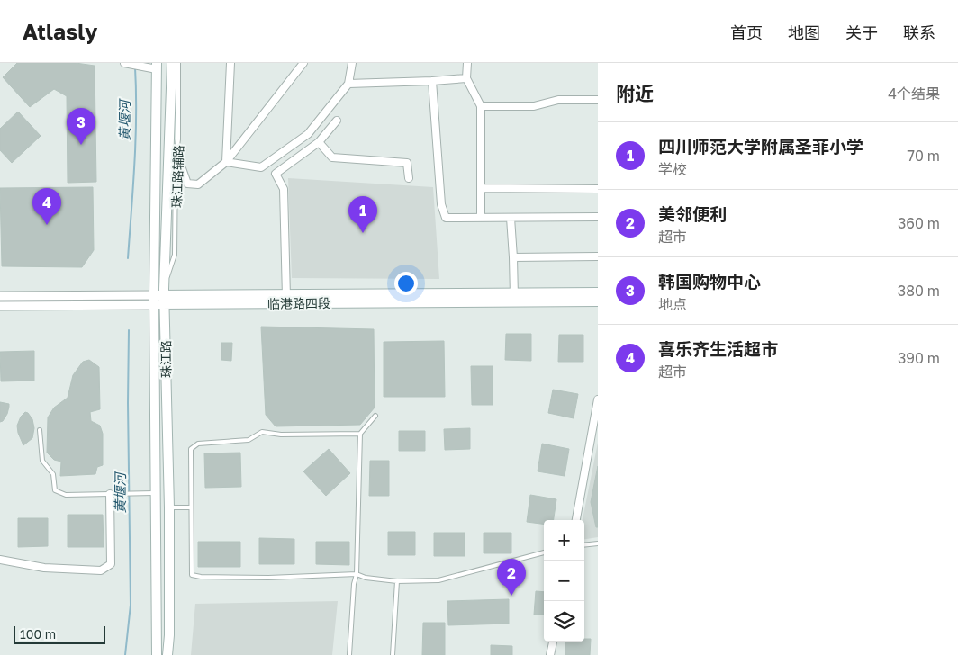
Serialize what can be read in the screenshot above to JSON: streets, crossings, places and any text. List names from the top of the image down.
{
  "streets": {
    "main road": ["临港路四段", "珠江路"],
    "lane": ["珠江路辅路"]
  },
  "crossings": [
    ["珠江路辅路", "临港路四段"],
    ["珠江路辅路", "珠江路"],
    ["临港路四段", "珠江路"]
  ],
  "water": ["黄堰河"],
  "scale_bar": "100 m",
  "page": {
    "header": "Atlasly",
    "nav": [
      "首页",
      "地图",
      "关于",
      "联系"
    ],
    "heading": ["附近", "4个结果"],
    "pins": [
      "3",
      "4",
      "1",
      "2"
    ],
    "list": [
      {
        "mark": "1",
        "name": "四川师范大学附属圣菲小学",
        "note": "学校",
        "value": "70 m"
      },
      {
        "mark": "2",
        "name": "美邻便利",
        "note": "超市",
        "value": "360 m"
      },
      {
        "mark": "3",
        "name": "韩国购物中心",
        "note": "地点",
        "value": "380 m"
      },
      {
        "mark": "4",
        "name": "喜乐齐生活超市",
        "note": "超市",
        "value": "390 m"
      }
    ],
    "map_buttons": ["+", "−"],
    "scale": "100 m"
  }
}
